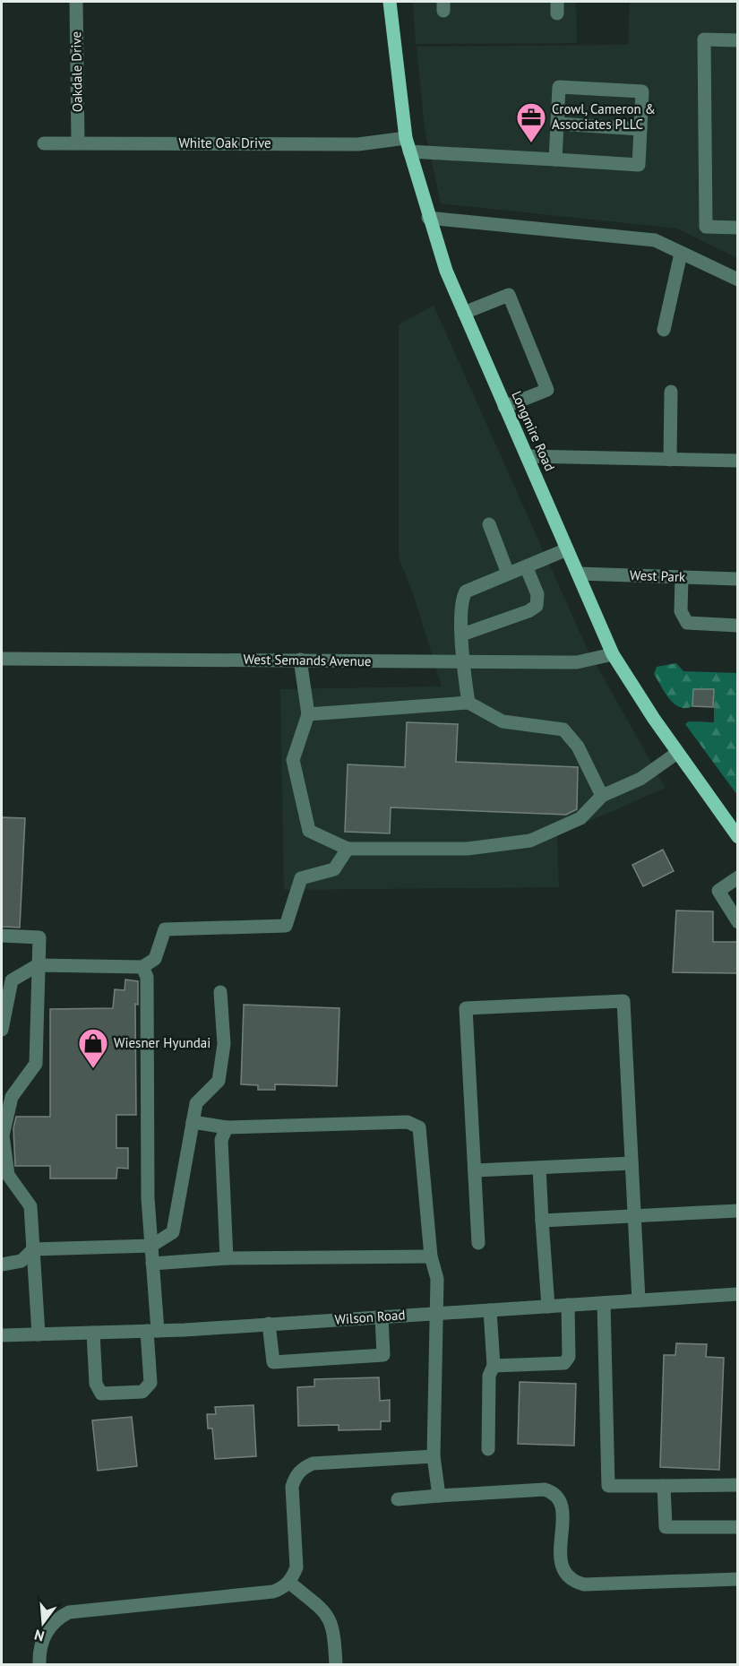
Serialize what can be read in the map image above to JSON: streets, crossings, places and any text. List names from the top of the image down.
{
  "streets": {
    "main road": ["Longmire Road"],
    "street": [
      "Oakdale Drive",
      "White Oak Drive",
      "West Park",
      "West Semands Avenue",
      "Wilson Road"
    ]
  },
  "crossings": [
    ["Oakdale Drive", "White Oak Drive"],
    ["White Oak Drive", "Longmire Road"],
    ["Longmire Road", "West Park"],
    ["Longmire Road", "West Semands Avenue"]
  ],
  "places": {
    "office": ["Crowl, Cameron & Associates PLLC"],
    "shop": ["Wiesner Hyundai"]
  },
  "north": "bottom"
}
